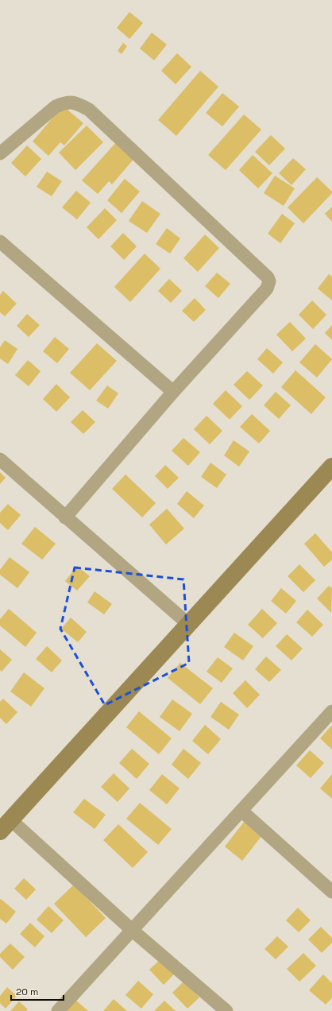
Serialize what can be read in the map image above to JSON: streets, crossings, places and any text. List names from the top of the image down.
{
  "scale_bar": "20 m"
}
